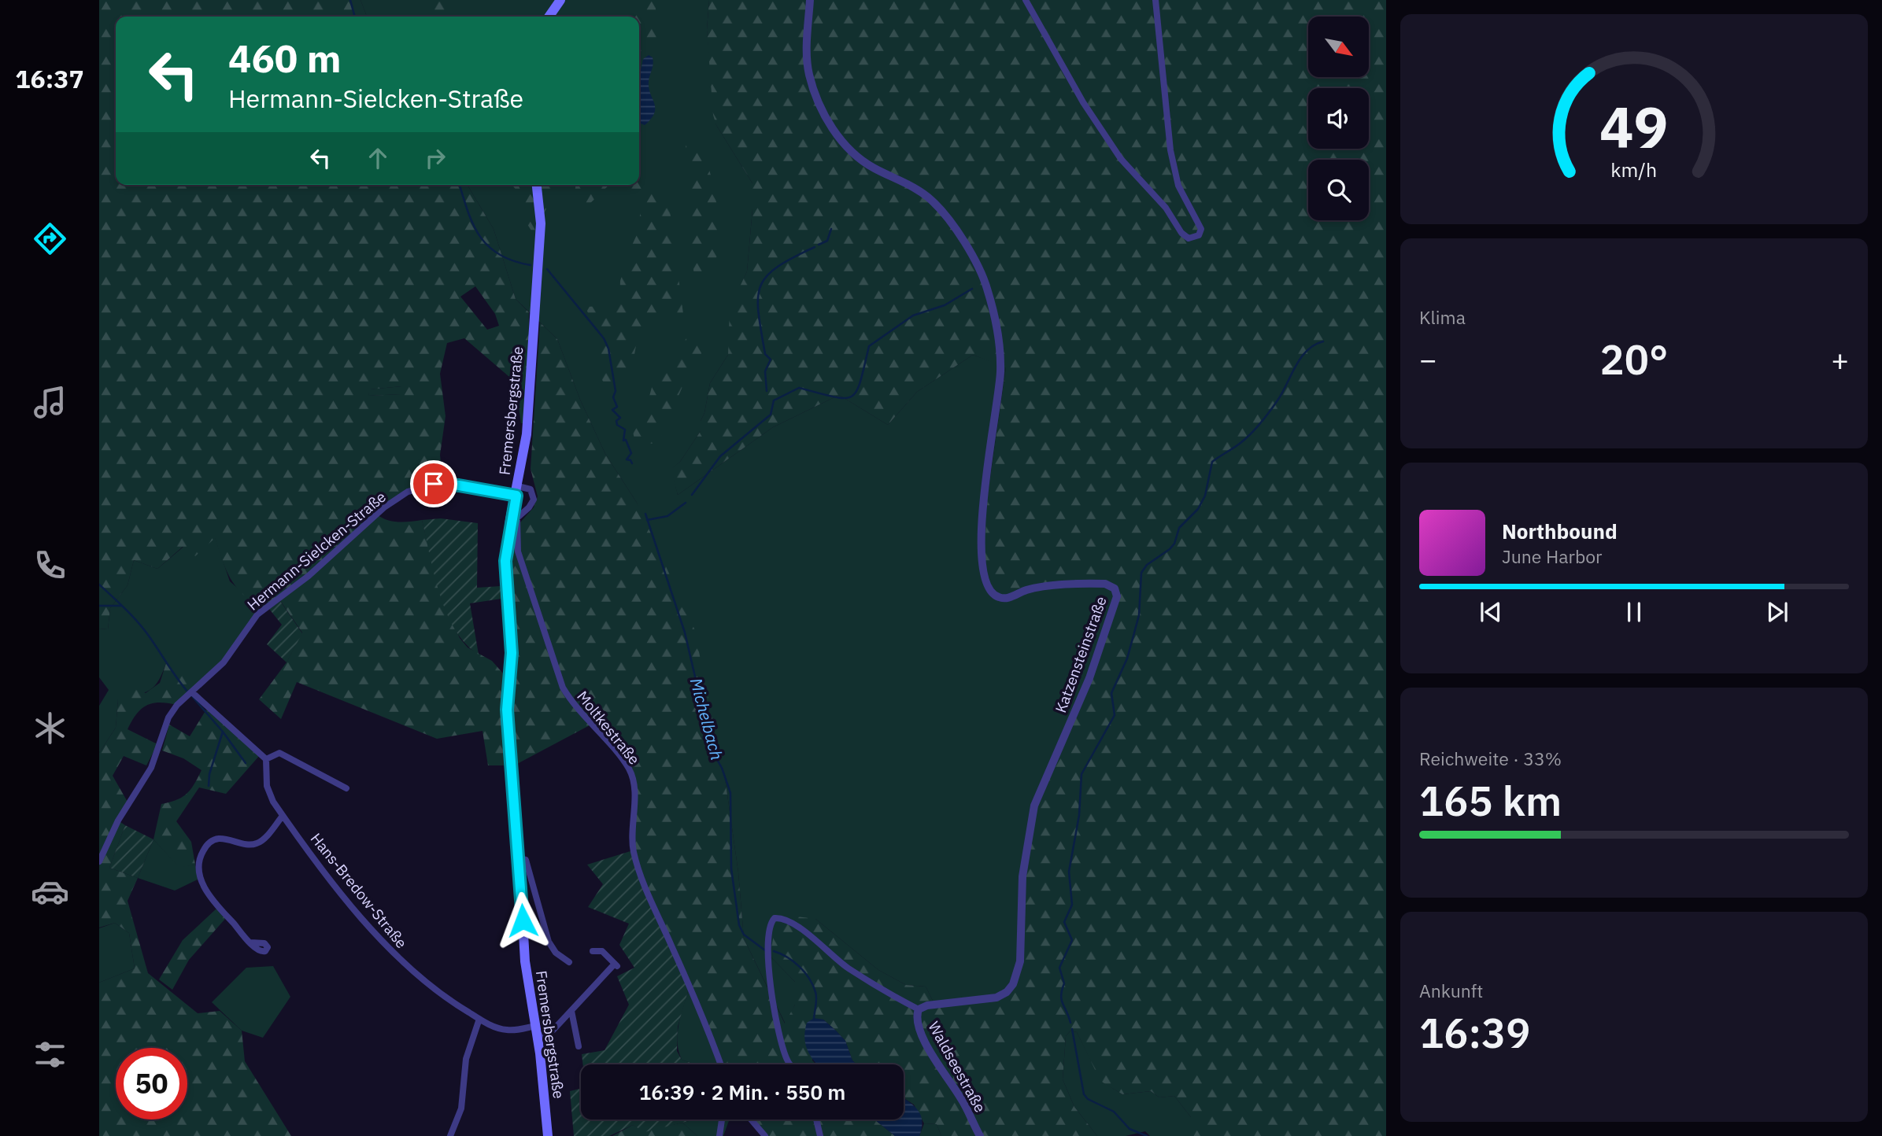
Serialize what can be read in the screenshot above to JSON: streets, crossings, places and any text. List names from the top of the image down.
{
  "streets": {
    "main road": ["Fremersbergstraße"],
    "street": [
      "Hermann-Sielcken-Straße",
      "Katzensteinstraße",
      "Moltkestraße",
      "Hans-Bredow-Straße",
      "Waldseestraße"
    ]
  },
  "crossings": [
    ["Fremersbergstraße", "Hermann-Sielcken-Straße"],
    ["Fremersbergstraße", "Moltkestraße"],
    ["Fremersbergstraße", "Hans-Bredow-Straße"],
    ["Katzensteinstraße", "Waldseestraße"]
  ],
  "water": ["Michelbach"],
  "north": "bottom right",
  "page": {
    "tabs": "16:37",
    "turn": ["460 m", "Hermann-Sielcken-Straße"],
    "tile": [
      "Klima",
      ["Reichweite · 33%", "165 km"],
      ["Ankunft", "16:39"]
    ],
    "heat": ["−", "20°", "+"],
    "song": ["Northbound", "June Harbor"],
    "limit": "50",
    "trip": "16:39 · 2 Min. · 550 m",
    "gauge": ["49", "km/h"]
  }
}
